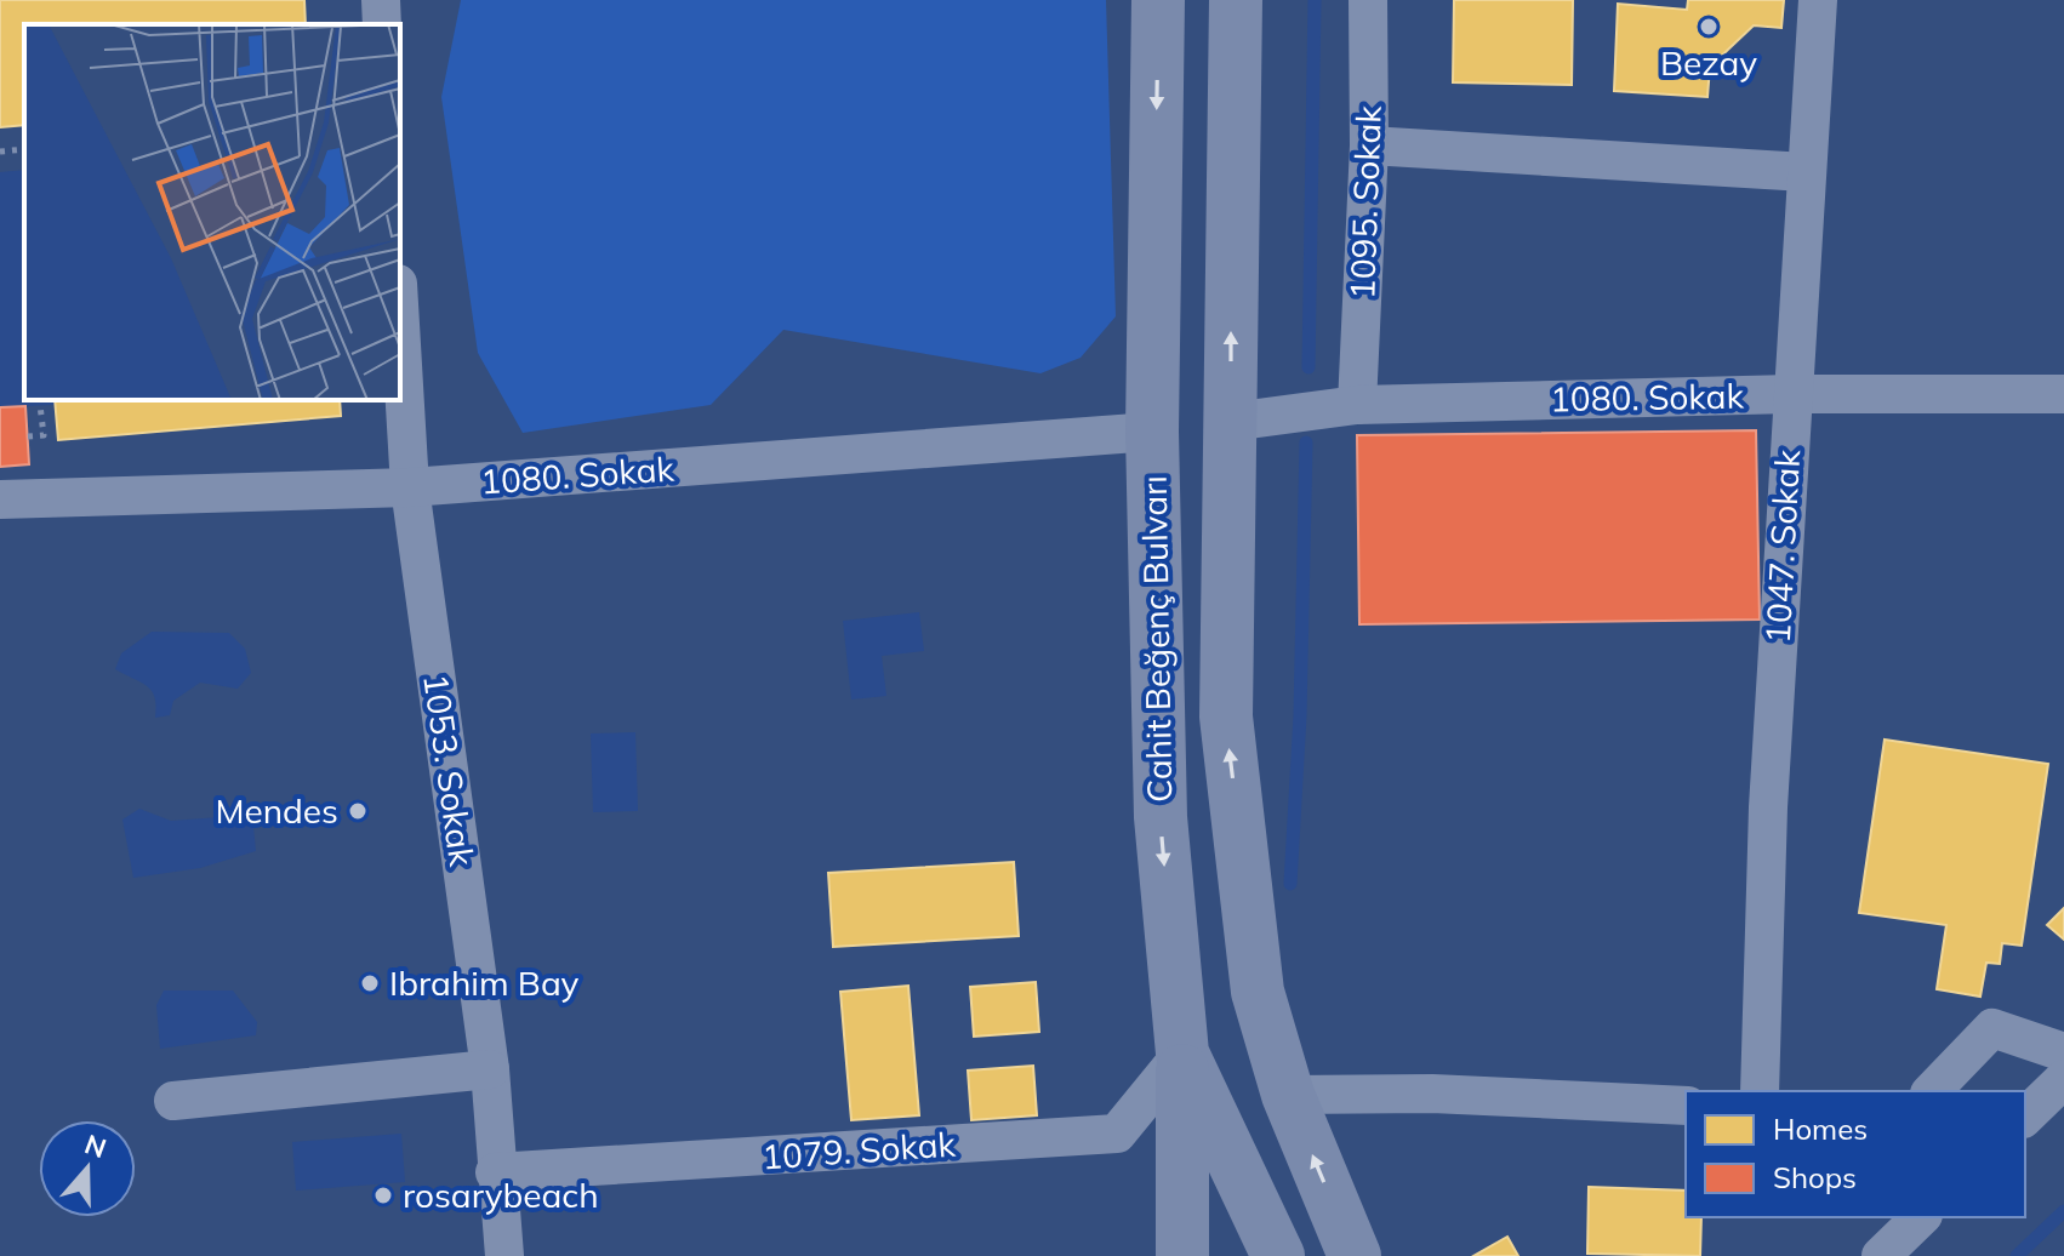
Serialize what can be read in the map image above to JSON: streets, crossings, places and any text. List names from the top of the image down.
{
  "streets": {
    "main road": ["Cahit Beğenç Bulvarı"],
    "street": [
      "1095. Sokak",
      "1080. Sokak",
      "1047. Sokak",
      "1053. Sokak",
      "1079. Sokak"
    ]
  },
  "crossings": [
    ["1095. Sokak", "1080. Sokak"],
    ["1080. Sokak", "1047. Sokak"],
    ["1080. Sokak", "Cahit Beğenç Bulvarı"],
    ["1080. Sokak", "1053. Sokak"],
    ["Cahit Beğenç Bulvarı", "1079. Sokak"],
    ["1053. Sokak", "1079. Sokak"]
  ],
  "places": [
    "Bezay",
    "Mendes",
    "Ibrahim Bay",
    "rosarybeach"
  ],
  "legend": ["Homes", "Shops"],
  "north": "top"
}
